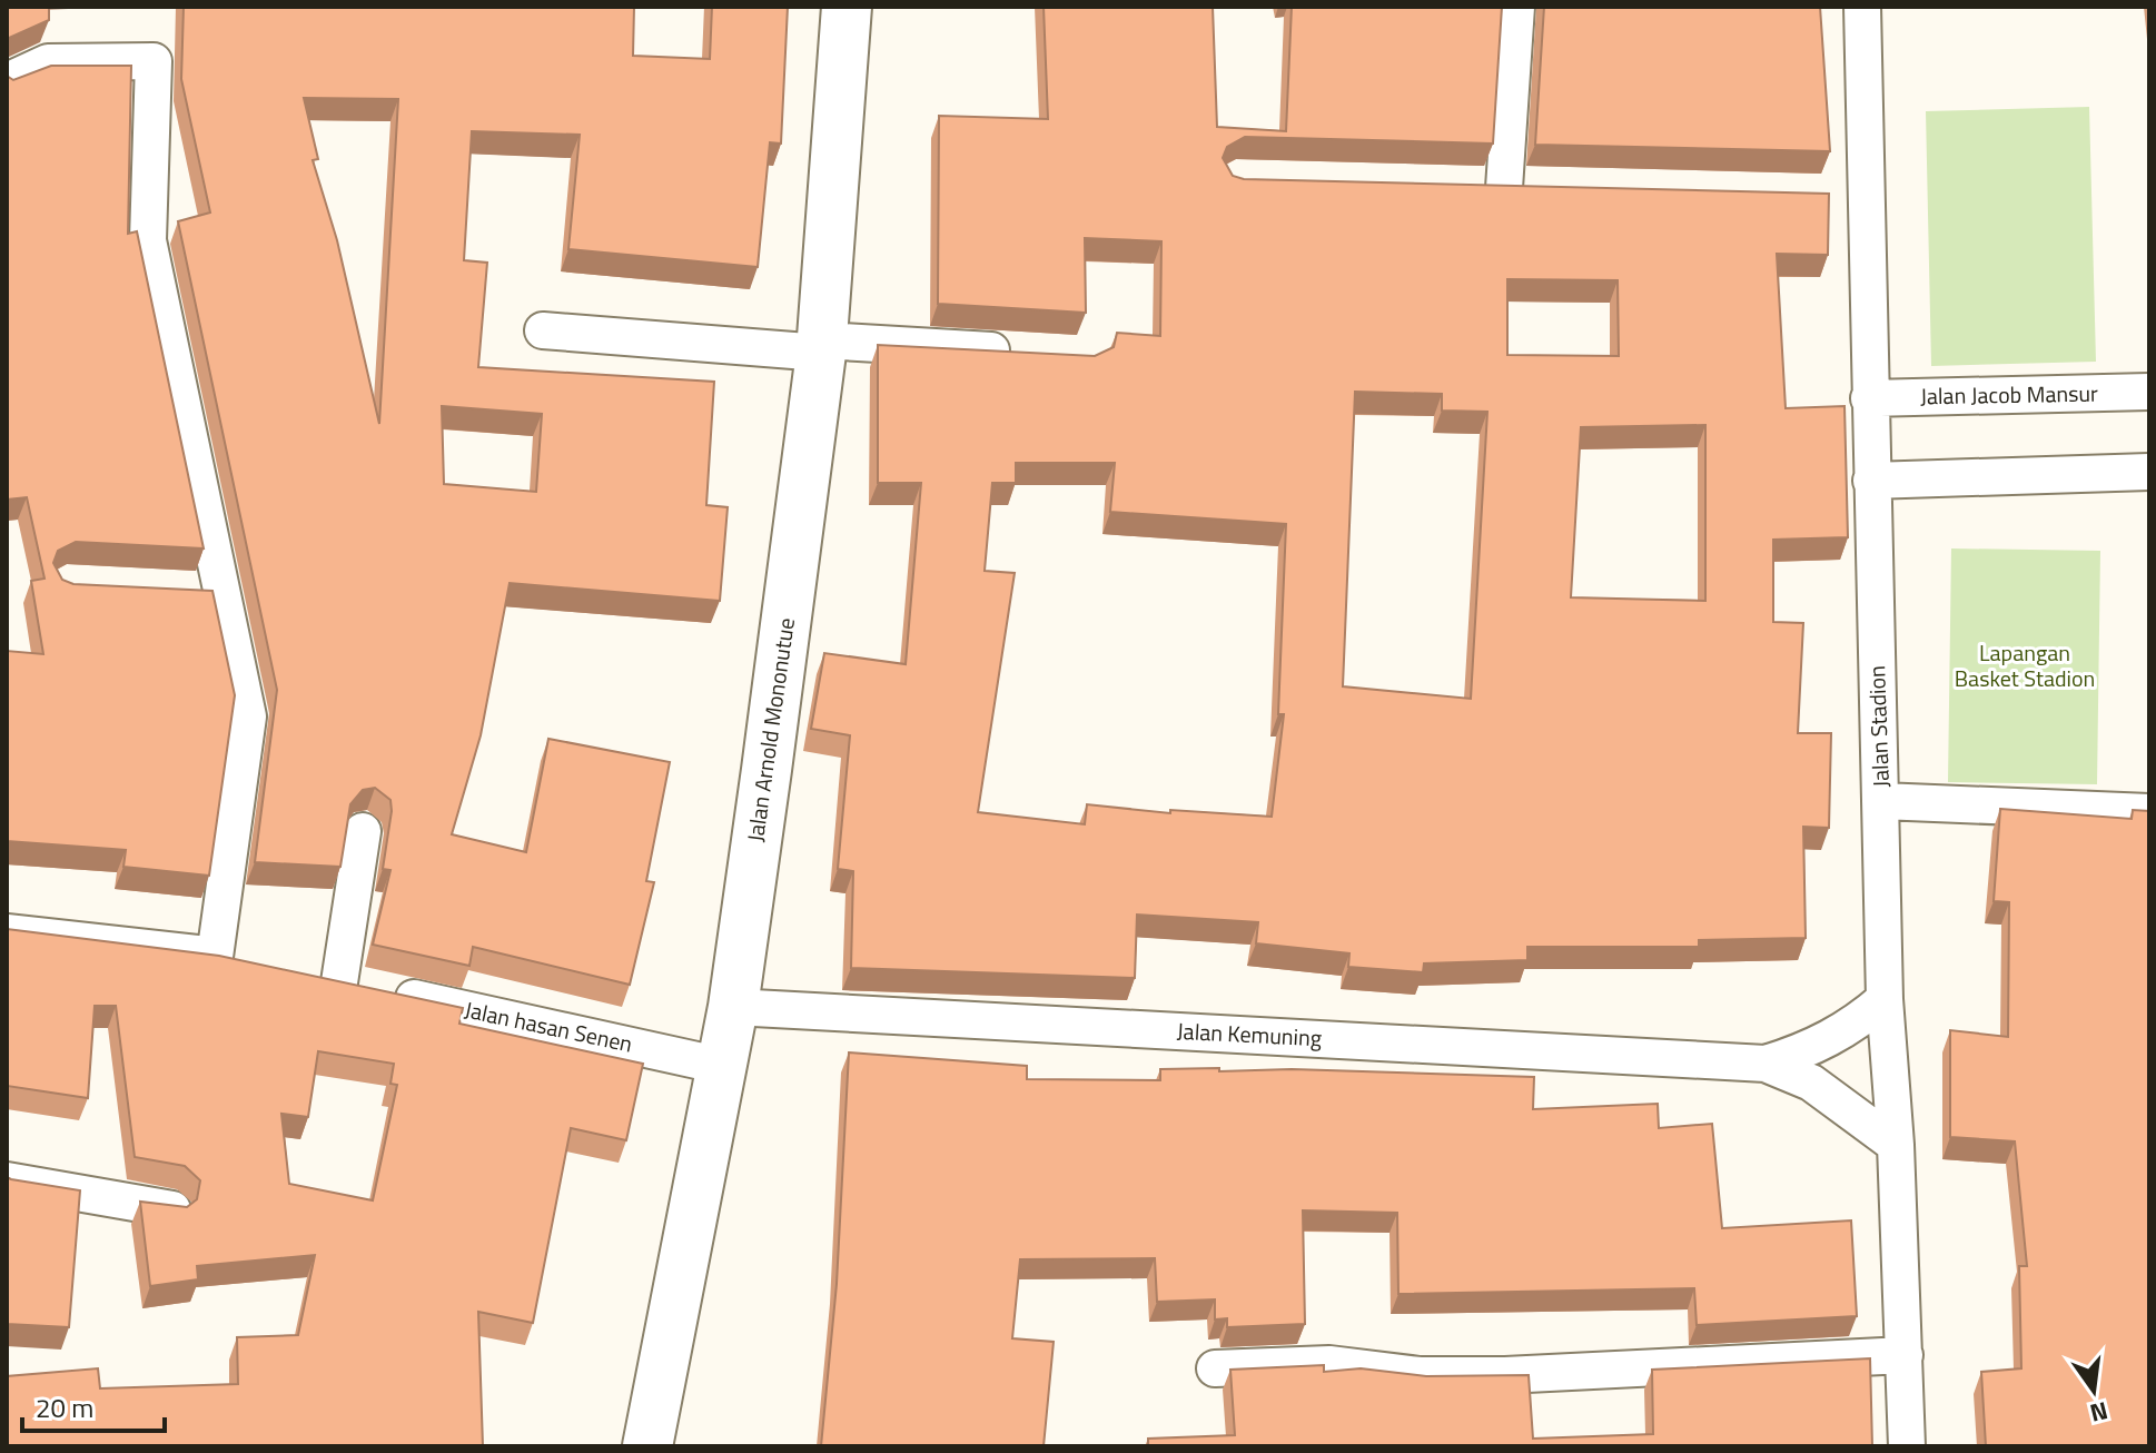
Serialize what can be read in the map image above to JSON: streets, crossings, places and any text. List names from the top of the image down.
{
  "streets": {
    "highway": ["Jalan Arnold Mononutue"],
    "street": [
      "Jalan Jacob Mansur",
      "Jalan Stadion",
      "Jalan hasan Senen",
      "Jalan Kemuning"
    ]
  },
  "crossings": [
    ["Jalan Jacob Mansur", "Jalan Stadion"],
    ["Jalan Stadion", "Jalan Kemuning"],
    ["Jalan Arnold Mononutue", "Jalan hasan Senen"],
    ["Jalan Arnold Mononutue", "Jalan Kemuning"]
  ],
  "parks": ["Lapangan Basket Stadion"],
  "scale_bar": "20 m",
  "north": "bottom"
}
